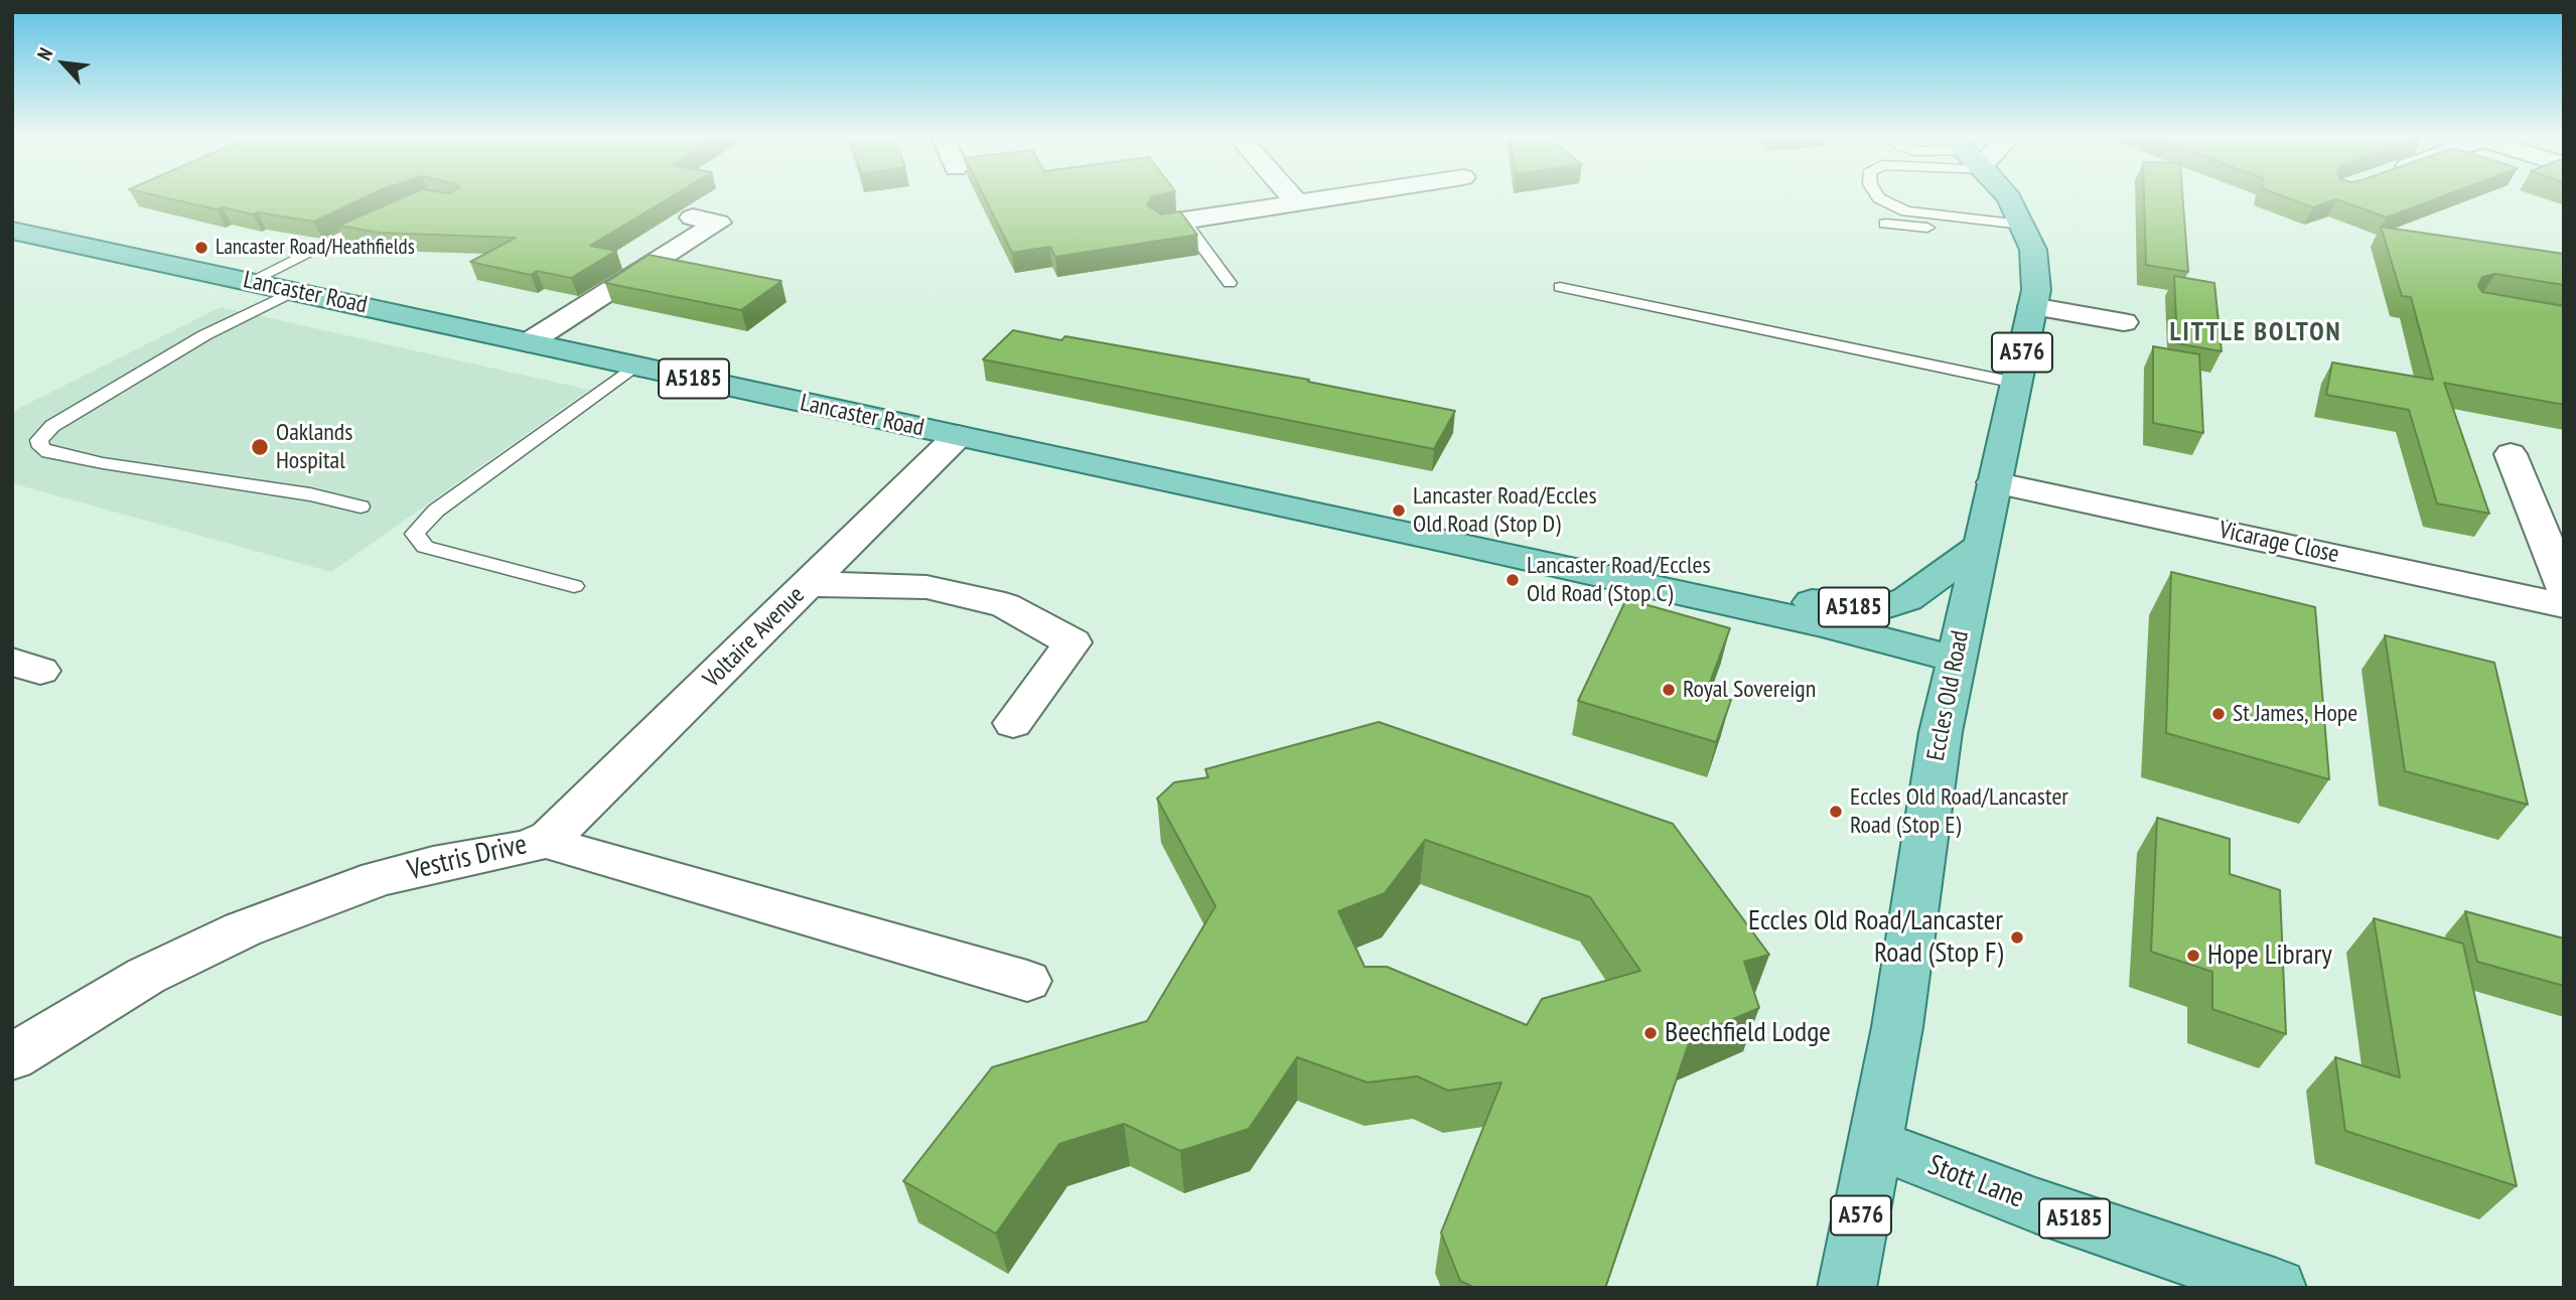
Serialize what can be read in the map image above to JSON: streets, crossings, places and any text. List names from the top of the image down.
{
  "streets": {
    "main road": [
      "Lancaster Road",
      "A576",
      "A5185",
      "Eccles Old Road",
      "Stott Lane"
    ],
    "street": ["Vicarage Close", "Voltaire Avenue", "Vestris Drive"]
  },
  "crossings": [
    ["Lancaster Road", "Voltaire Avenue"],
    ["Lancaster Road", "Eccles Old Road"],
    ["Vicarage Close", "Eccles Old Road"],
    ["Voltaire Avenue", "Vestris Drive"],
    ["Eccles Old Road", "Stott Lane"]
  ],
  "districts": ["LITTLE BOLTON"],
  "places": [
    "Lancaster Road/Heathfields",
    "Oaklands Hospital",
    "Lancaster Road/Eccles Old Road (Stop D)",
    "Lancaster Road/Eccles Old Road (Stop C)",
    "Royal Sovereign",
    "St James, Hope",
    "Eccles Old Road/Lancaster Road (Stop E)",
    "Eccles Old Road/Lancaster Road (Stop F)",
    "Hope Library",
    "Beechfield Lodge"
  ],
  "north": "top left"
}
